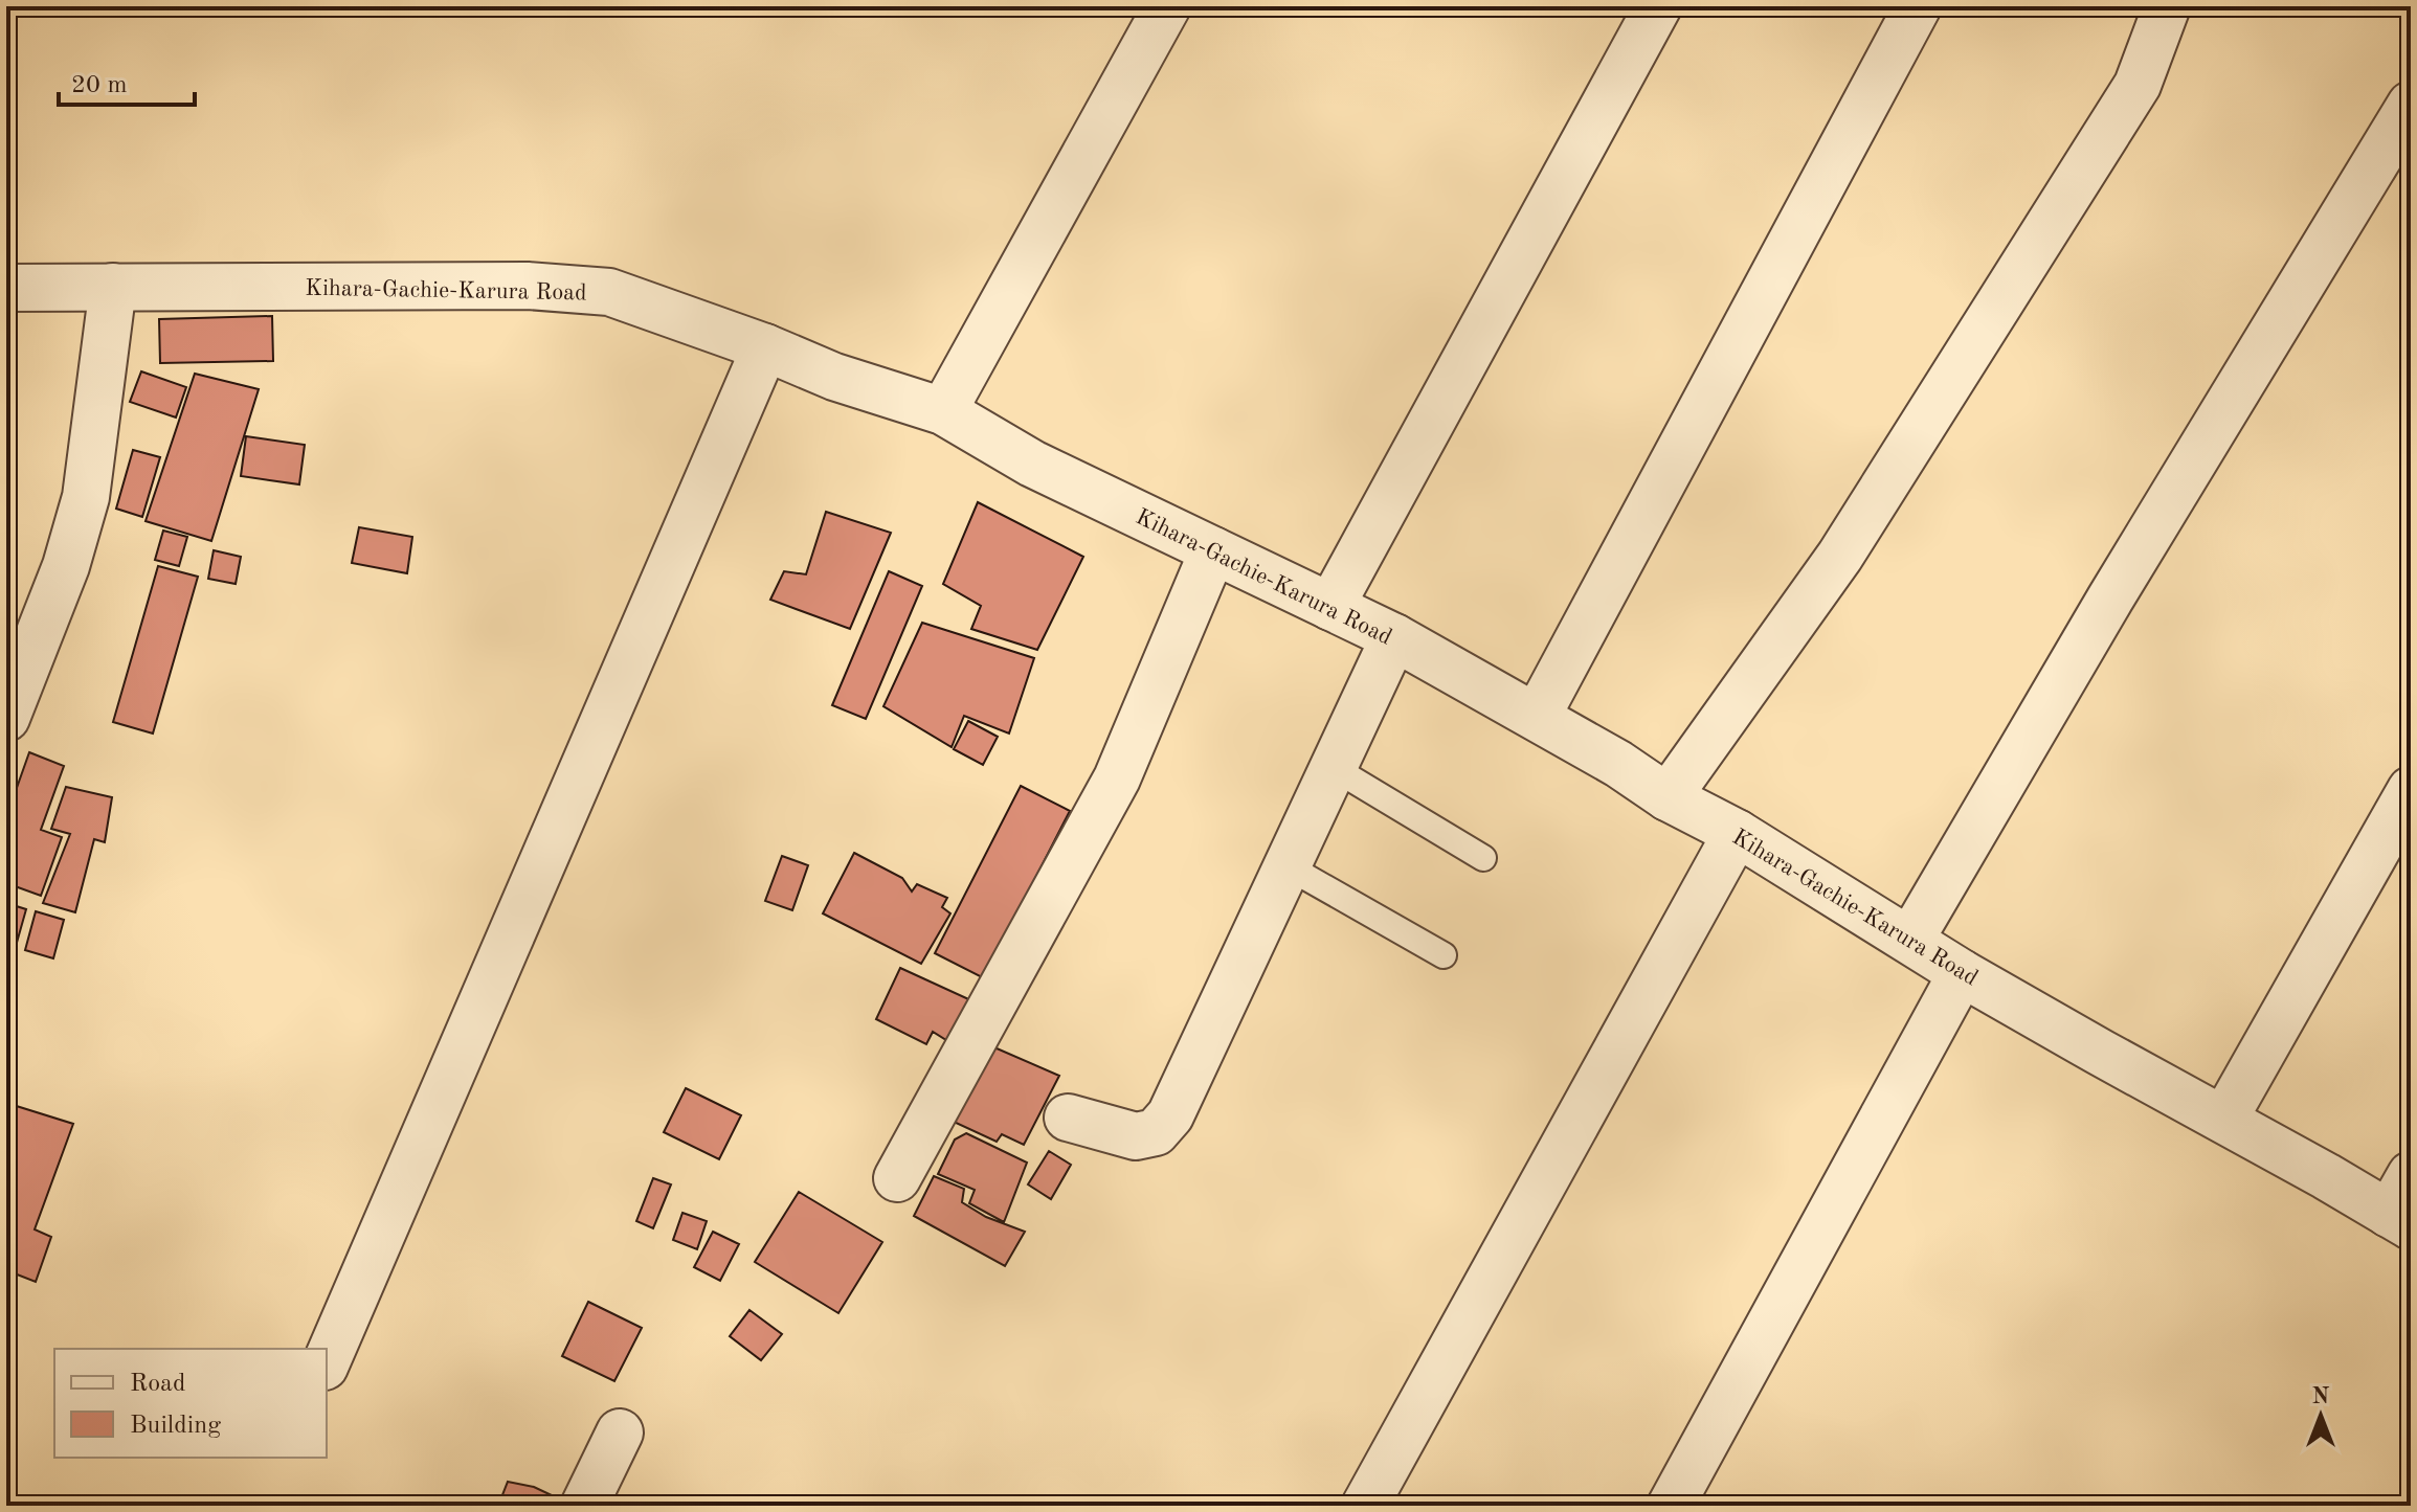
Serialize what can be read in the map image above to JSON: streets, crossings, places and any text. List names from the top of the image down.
{
  "streets": {
    "street": ["Kihara-Gachie-Karura Road"]
  },
  "legend": ["Road", "Building"],
  "scale_bar": "20 m",
  "north": "top"
}
